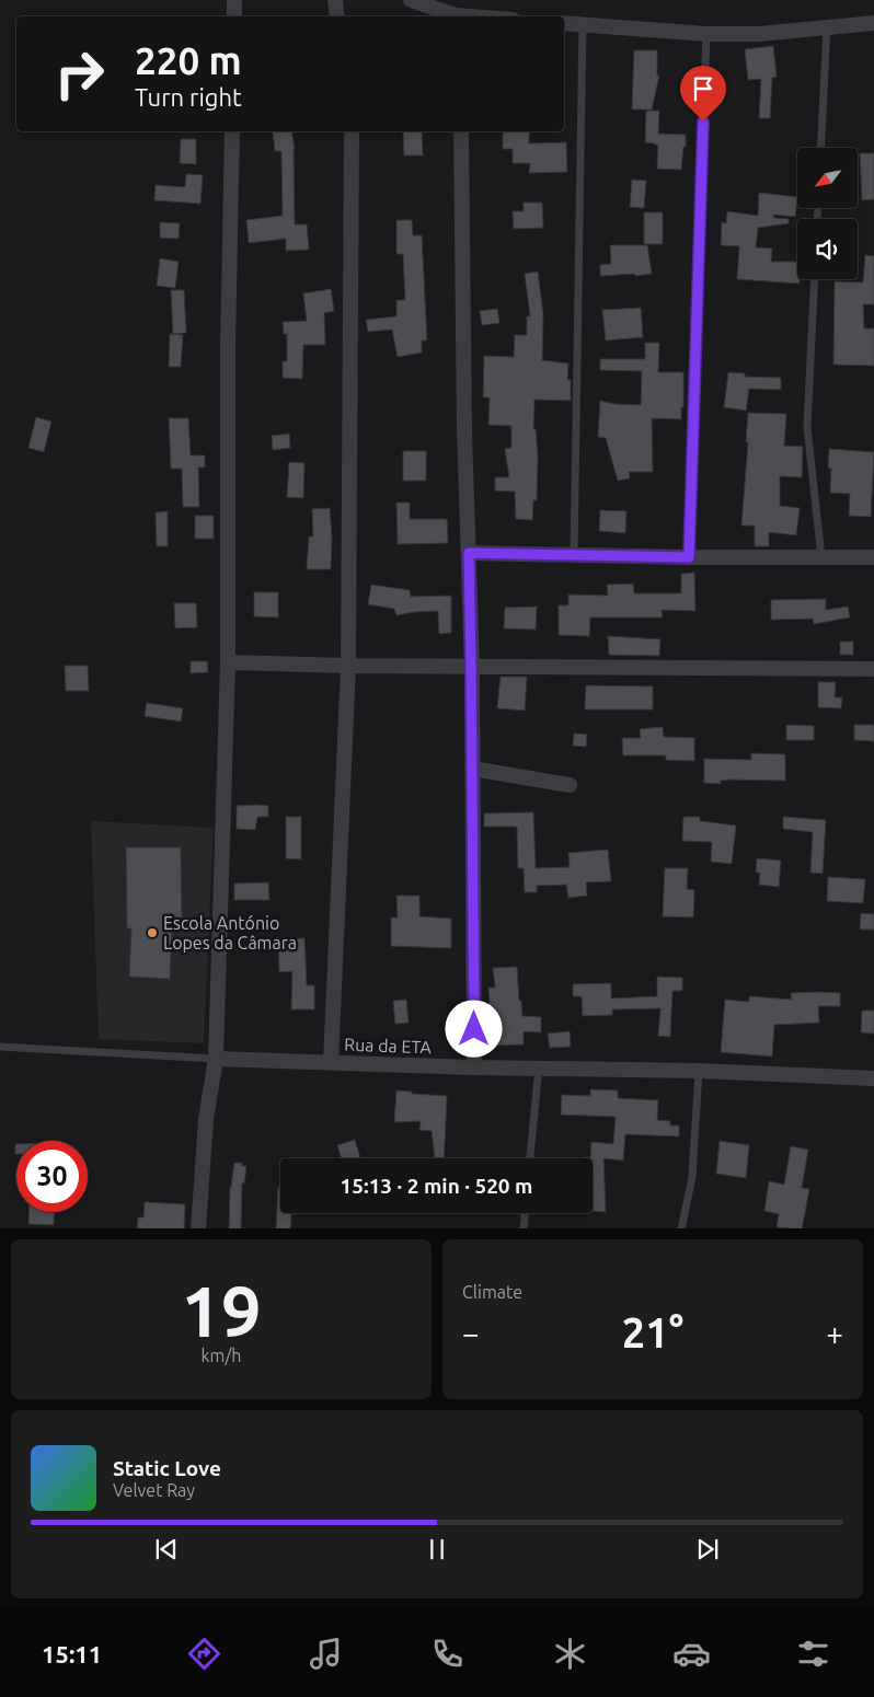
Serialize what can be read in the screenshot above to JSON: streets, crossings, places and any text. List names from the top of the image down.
{
  "streets": {
    "street": ["Rua da ETA"]
  },
  "places": ["Escola António Lopes da Câmara"],
  "north": "bottom left",
  "page": {
    "turn": ["220 m", "Turn right"],
    "limit": "30",
    "trip": "15:13 · 2 min · 520 m",
    "tile": [
      ["19", "km/h"],
      "Climate"
    ],
    "heat": ["−", "21°", "+"],
    "song": ["Static Love", "Velvet Ray"],
    "tabs": "15:11"
  }
}
